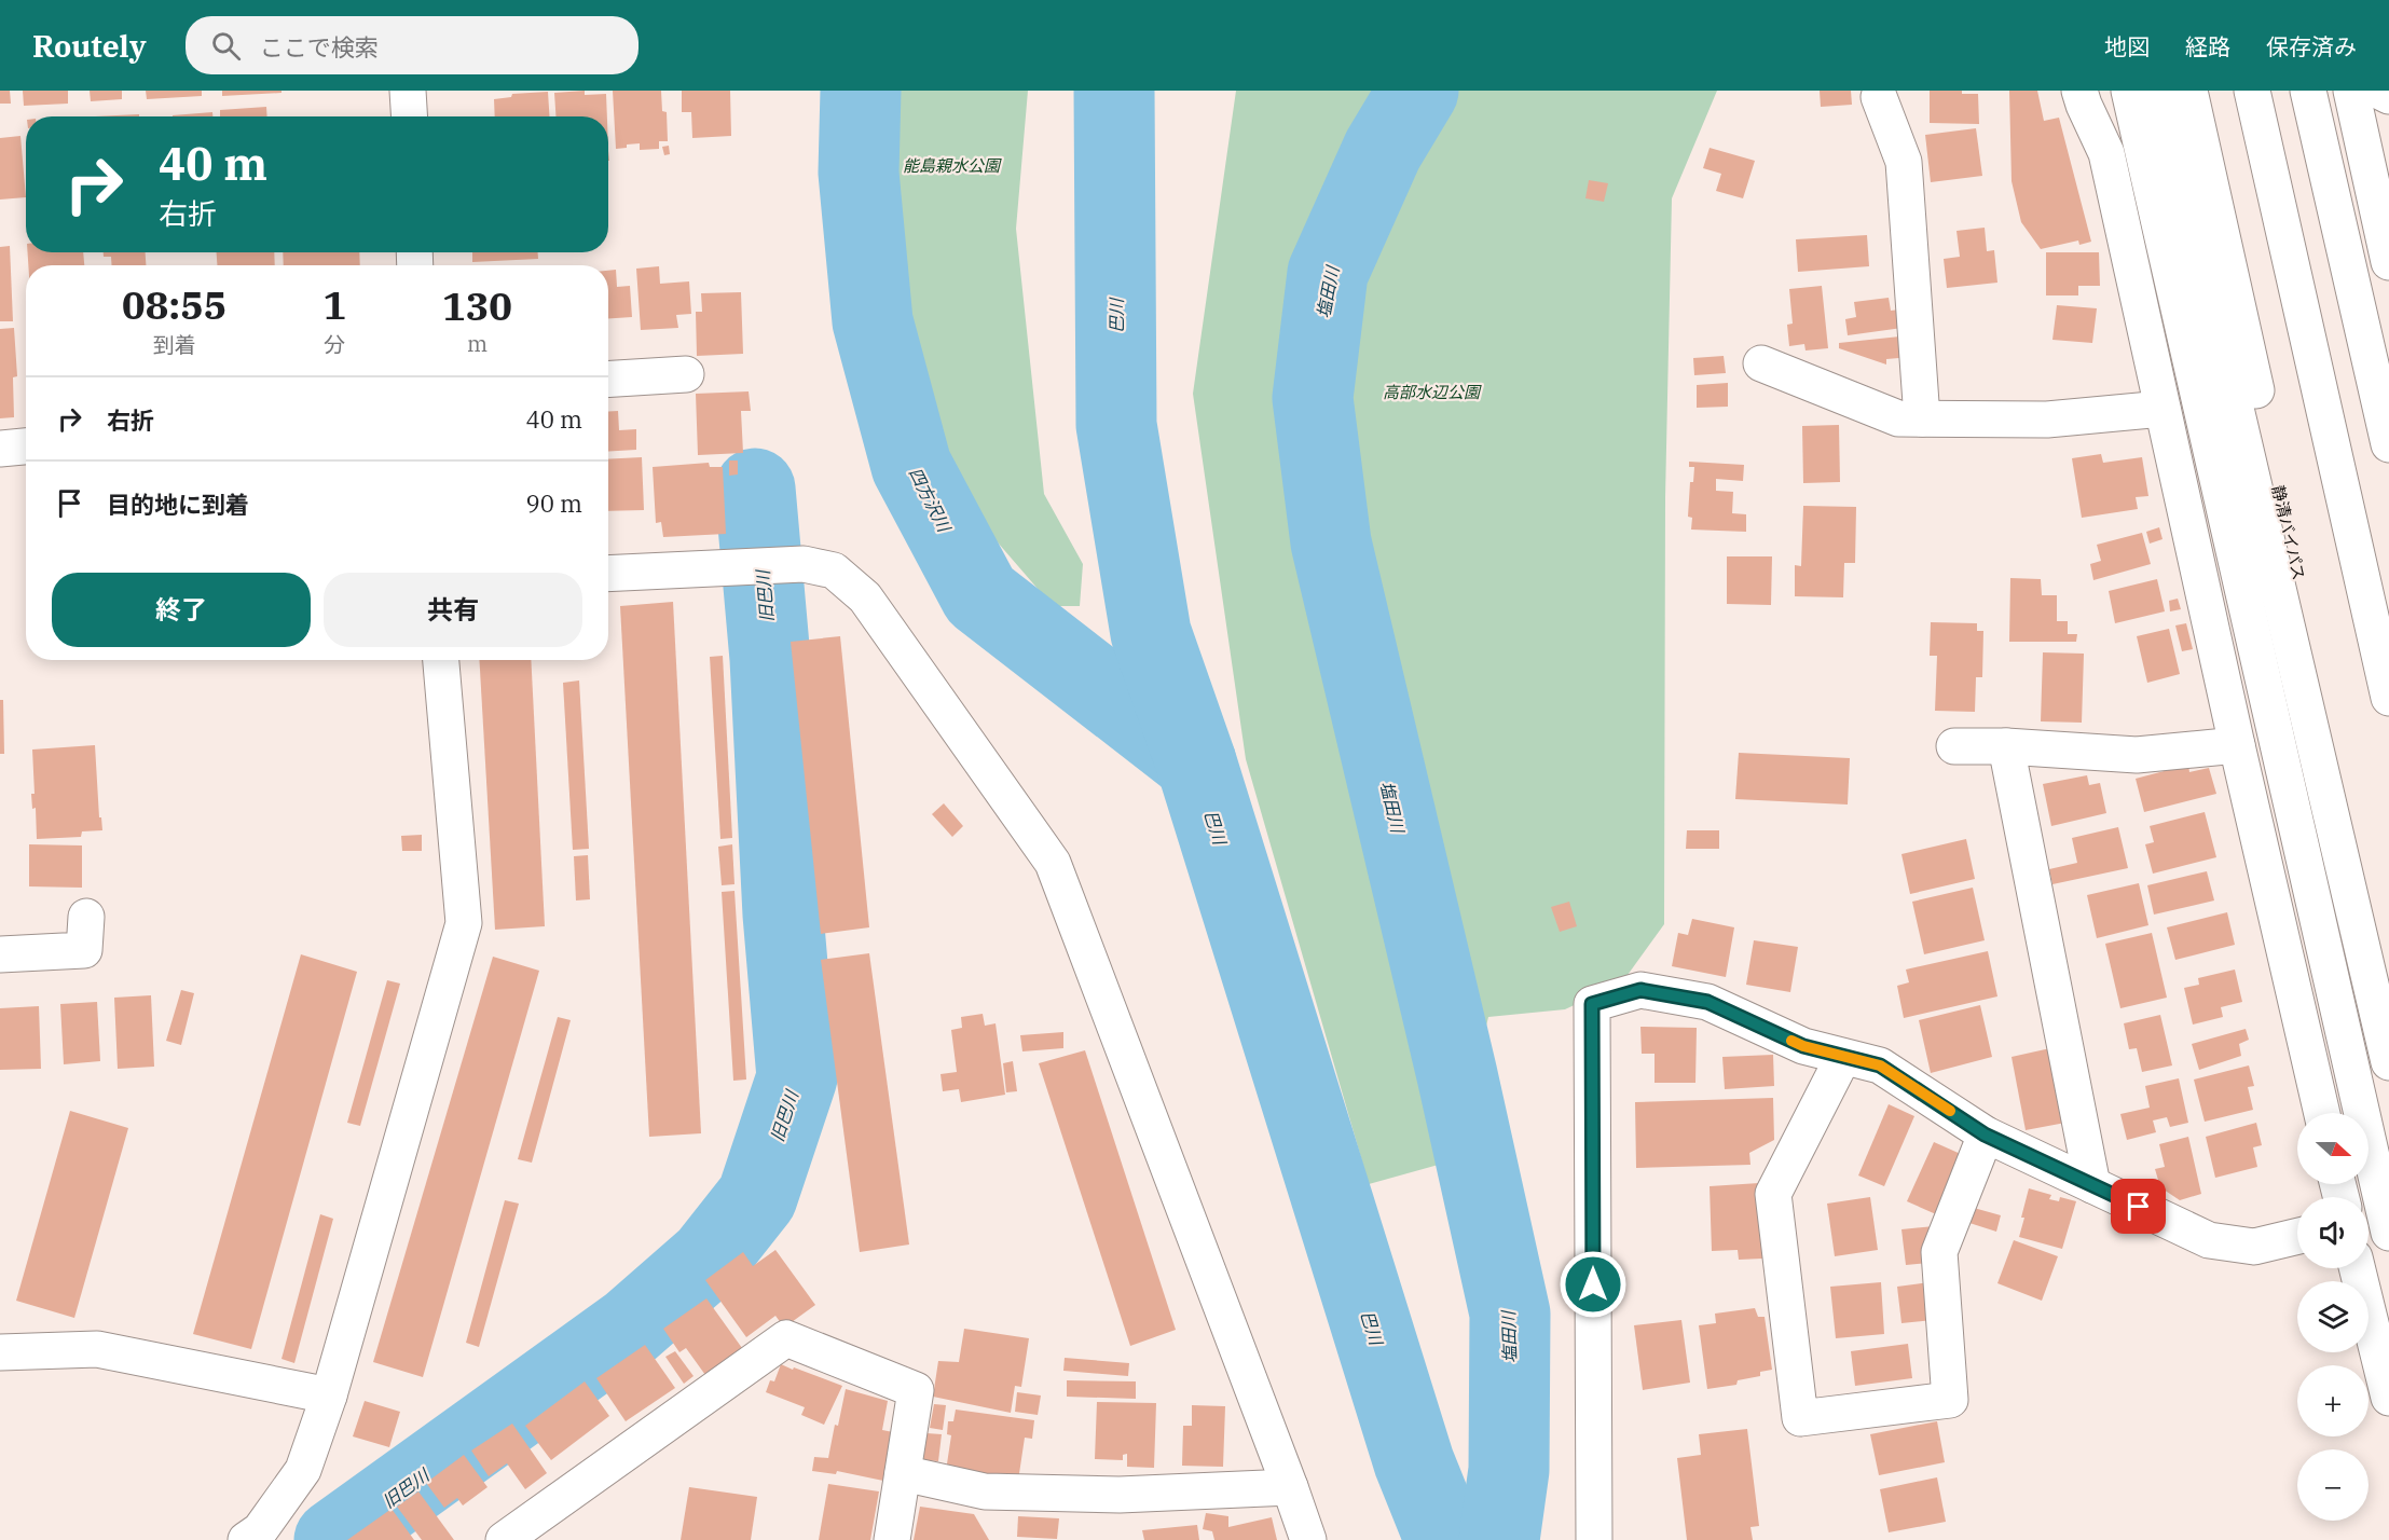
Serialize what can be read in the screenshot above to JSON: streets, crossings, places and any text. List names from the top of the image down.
{
  "streets": {
    "main road": ["静清バイパス"]
  },
  "water": [
    "塩田川",
    "巴川",
    "四方沢川",
    "旧巴川"
  ],
  "parks": ["能島親水公園", "高部水辺公園"],
  "north": "right",
  "page": {
    "header": "Routely",
    "search": "ここで検索",
    "nav": ["地図", "経路", "保存済み"],
    "turn": ["40 m", "右折"],
    "eta": [
      "08:55",
      "到着",
      "1",
      "分",
      "130",
      "m"
    ],
    "list": [
      {
        "name": "右折",
        "value": "40 m"
      },
      {
        "name": "目的地に到着",
        "value": "90 m"
      }
    ],
    "buttons": ["終了", "共有"],
    "map_buttons": ["+", "−"]
  }
}
